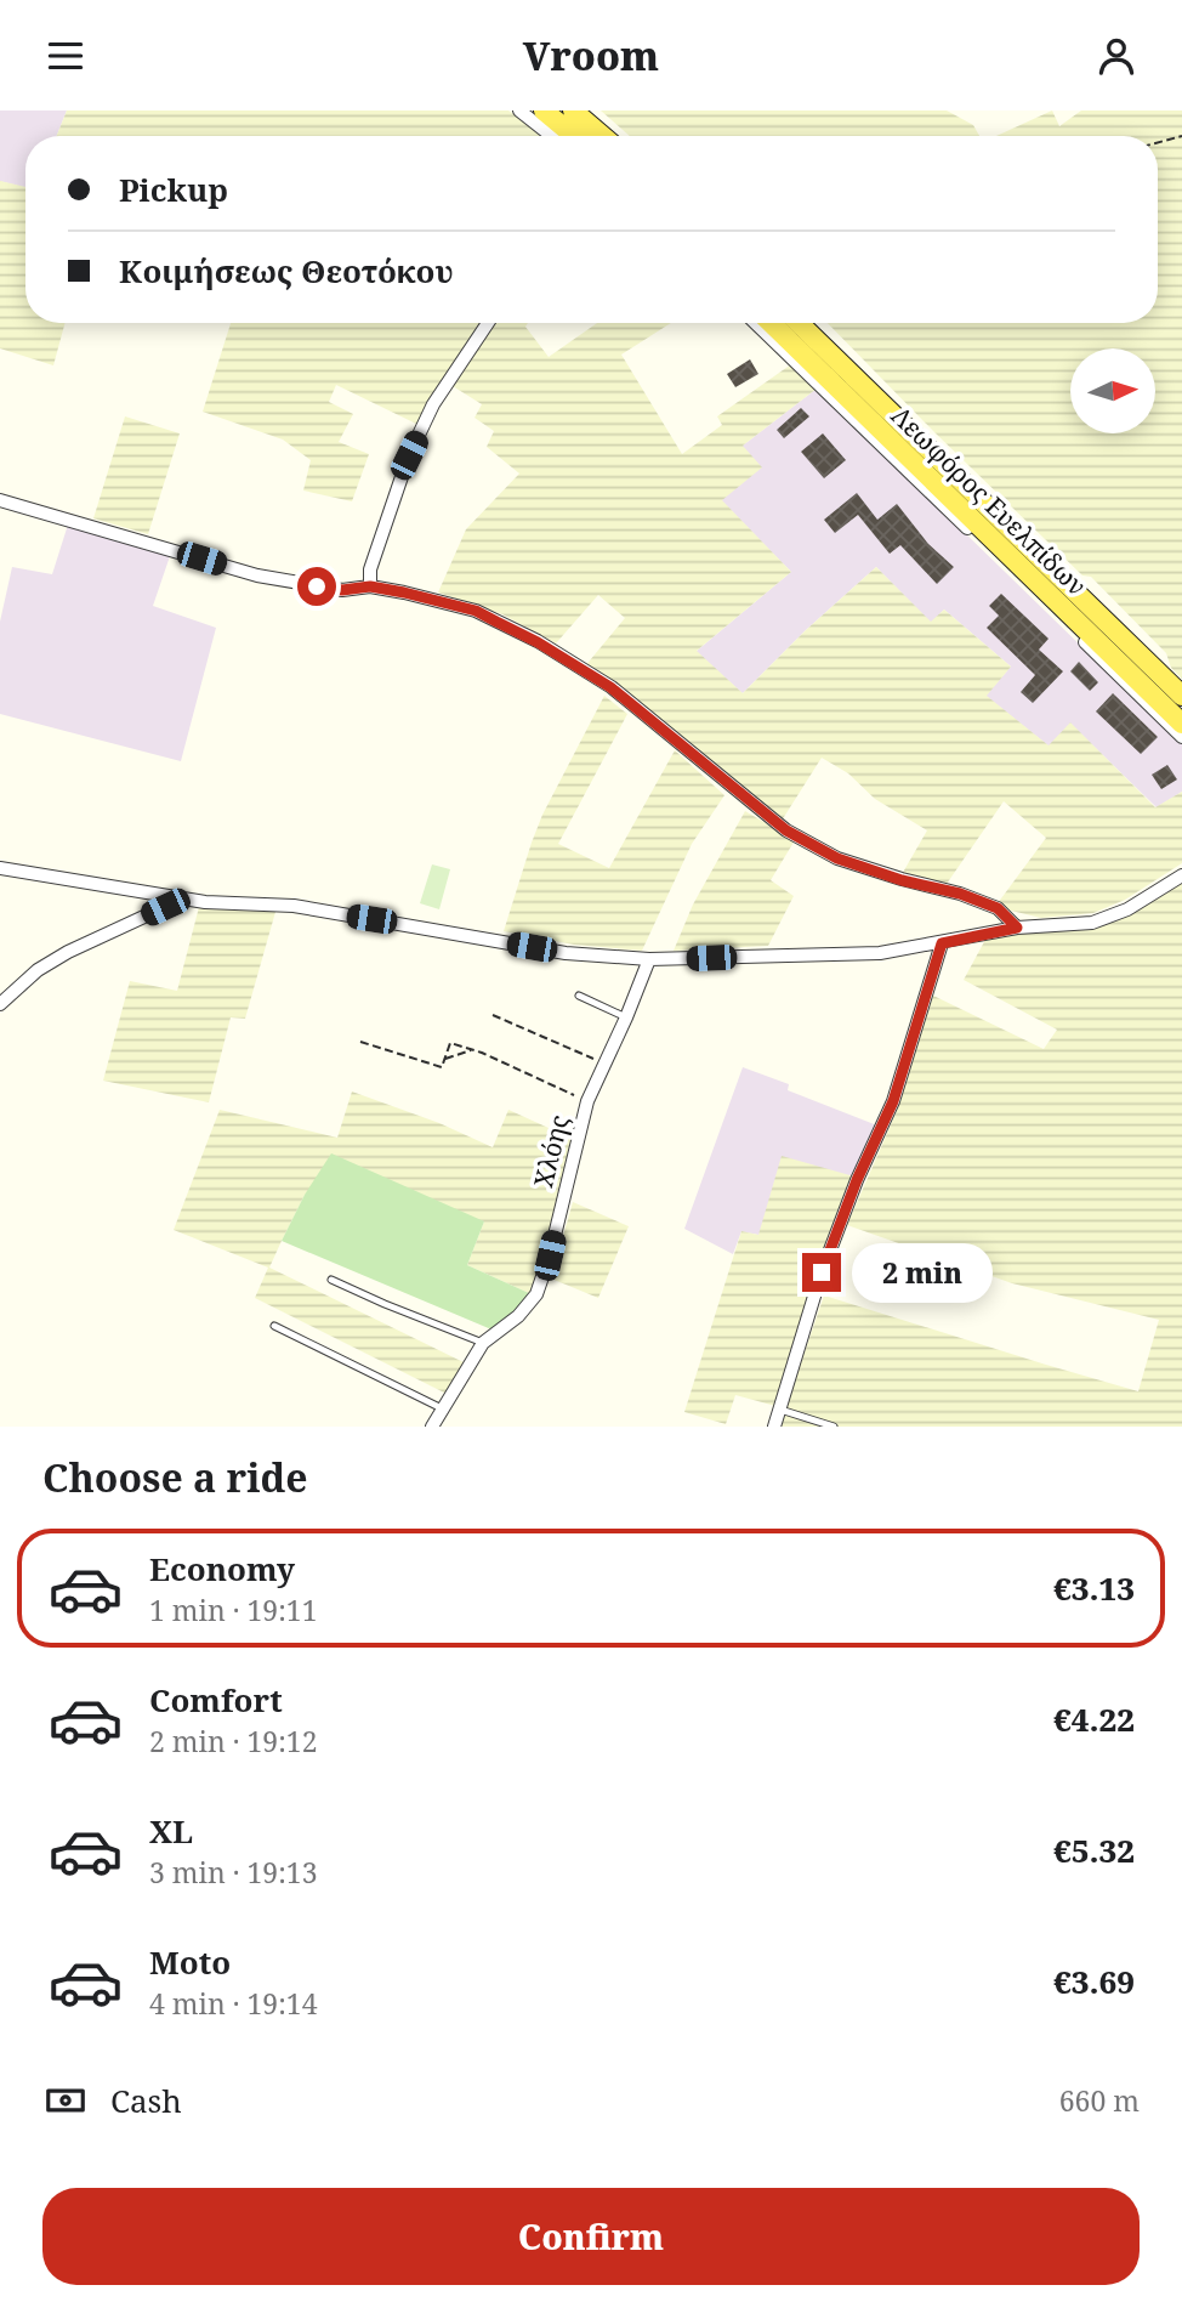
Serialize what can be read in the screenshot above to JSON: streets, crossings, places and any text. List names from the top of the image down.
{
  "streets": {
    "main road": ["Λεωφόρος Ευελπίδων"],
    "street": ["Χλόης"]
  },
  "north": "right",
  "page": {
    "header": "Vroom",
    "banner": ["Pickup", "Κοιμήσεως Θεοτόκου"],
    "bubble": "2 min",
    "heading": "Choose a ride",
    "list": [
      {
        "name": "Economy",
        "note": "1 min · 19:11",
        "value": "€3.13"
      },
      {
        "name": "Comfort",
        "note": "2 min · 19:12",
        "value": "€4.22"
      },
      {
        "name": "XL",
        "note": "3 min · 19:13",
        "value": "€5.32"
      },
      {
        "name": "Moto",
        "note": "4 min · 19:14",
        "value": "€3.69"
      }
    ],
    "pay": ["Cash", "660 m"],
    "buttons": "Confirm"
  }
}
